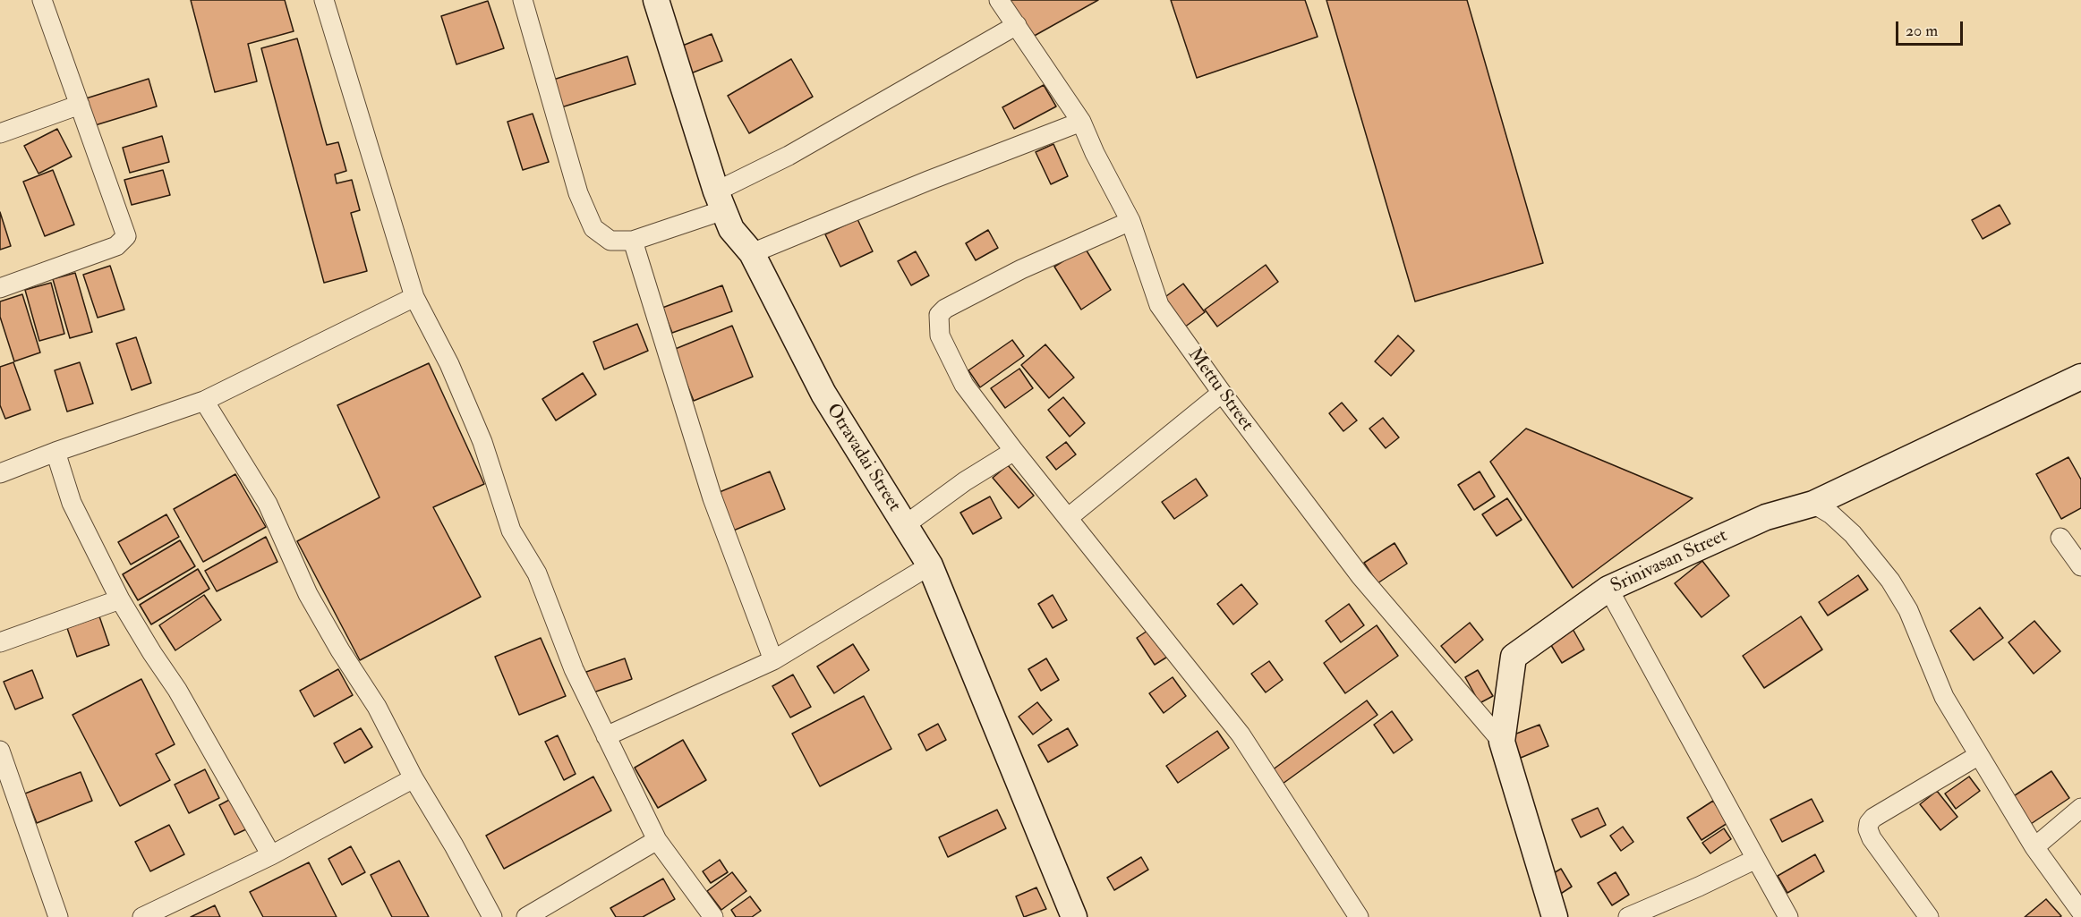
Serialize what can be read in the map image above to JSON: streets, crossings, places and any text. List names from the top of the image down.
{
  "streets": {
    "street": ["Mettu Street", "Otravadai Street", "Srinivasan Street"]
  },
  "crossings": [
    ["Mettu Street", "Srinivasan Street"]
  ],
  "scale_bar": "20 m"
}
